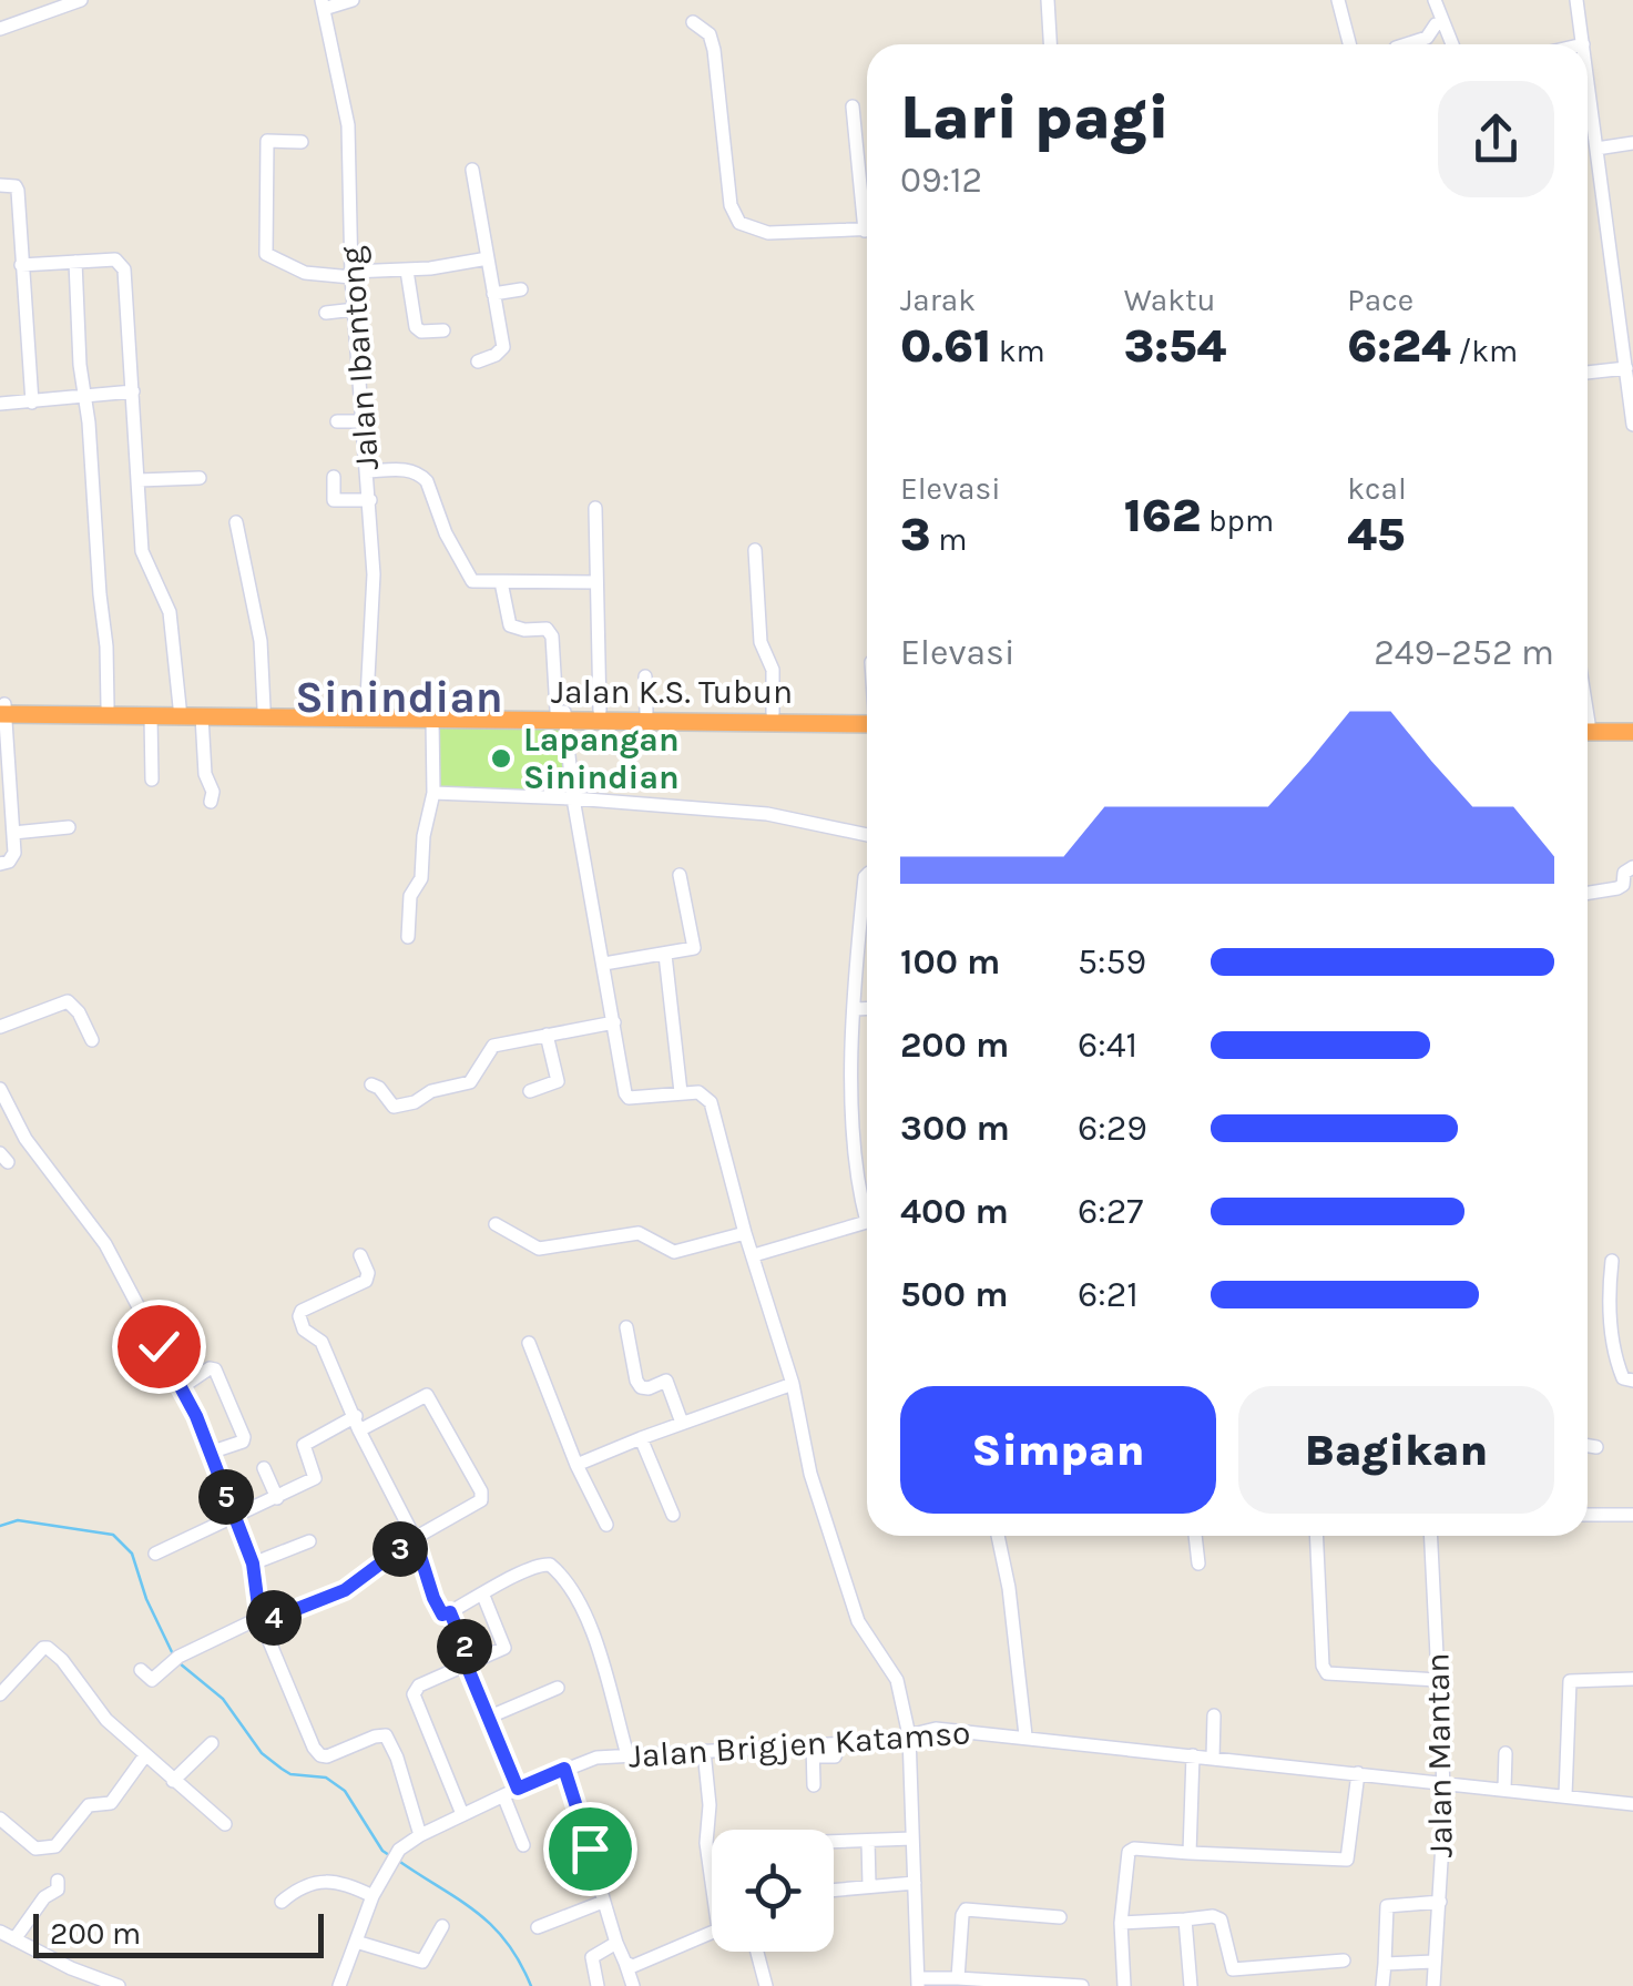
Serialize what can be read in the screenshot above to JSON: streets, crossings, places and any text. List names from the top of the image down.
{
  "streets": {
    "highway": ["Jalan K.S. Tubun"],
    "street": ["Jalan Ibantong", "Jalan Brigjen Katamso", "Jalan Mantan"]
  },
  "crossings": [
    ["Jalan Ibantong", "Jalan K.S. Tubun"],
    ["Jalan Brigjen Katamso", "Jalan Mantan"]
  ],
  "districts": ["Sinindian"],
  "places": ["Lapangan Sinindian"],
  "scale_bar": "200 m",
  "page": {
    "heading": ["Lari pagi", "09:12"],
    "stats": [
      ["Jarak", "0.61 km"],
      ["Waktu", "3:54"],
      ["Pace", "6:24 /km"],
      ["Elevasi", "3 m"],
      ["162 bpm"],
      ["kcal", "45"]
    ],
    "chart": ["Elevasi", "249–252 m"],
    "list": [
      {
        "name": "100 m",
        "note": "5:59"
      },
      {
        "name": "200 m",
        "note": "6:41"
      },
      {
        "name": "300 m",
        "note": "6:29"
      },
      {
        "name": "400 m",
        "note": "6:27"
      },
      {
        "name": "500 m",
        "note": "6:21"
      }
    ],
    "buttons": ["Simpan", "Bagikan"],
    "pins": [
      "5",
      "3",
      "4",
      "2"
    ],
    "scale": "200 m"
  }
}
